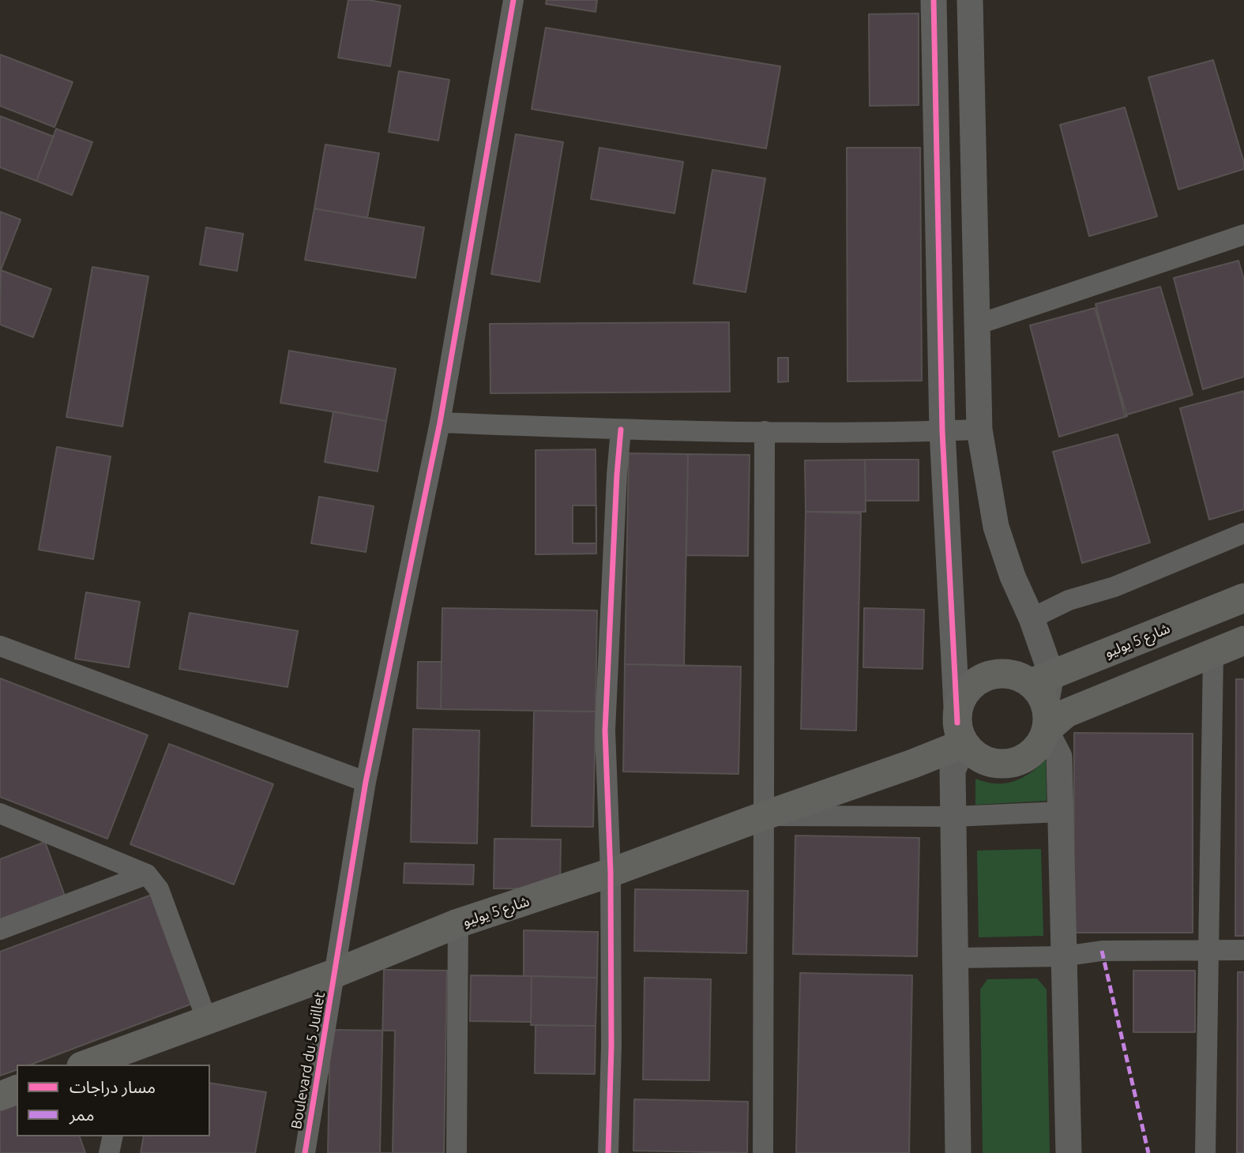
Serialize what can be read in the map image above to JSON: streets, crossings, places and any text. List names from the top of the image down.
{
  "streets": {
    "main road": ["شارع 5 يوليو"],
    "street": ["Boulevard du 5 Juillet"]
  },
  "crossings": [
    ["شارع 5 يوليو", "Boulevard du 5 Juillet"]
  ],
  "legend": ["مسار دراجات", "ممر"]
}
